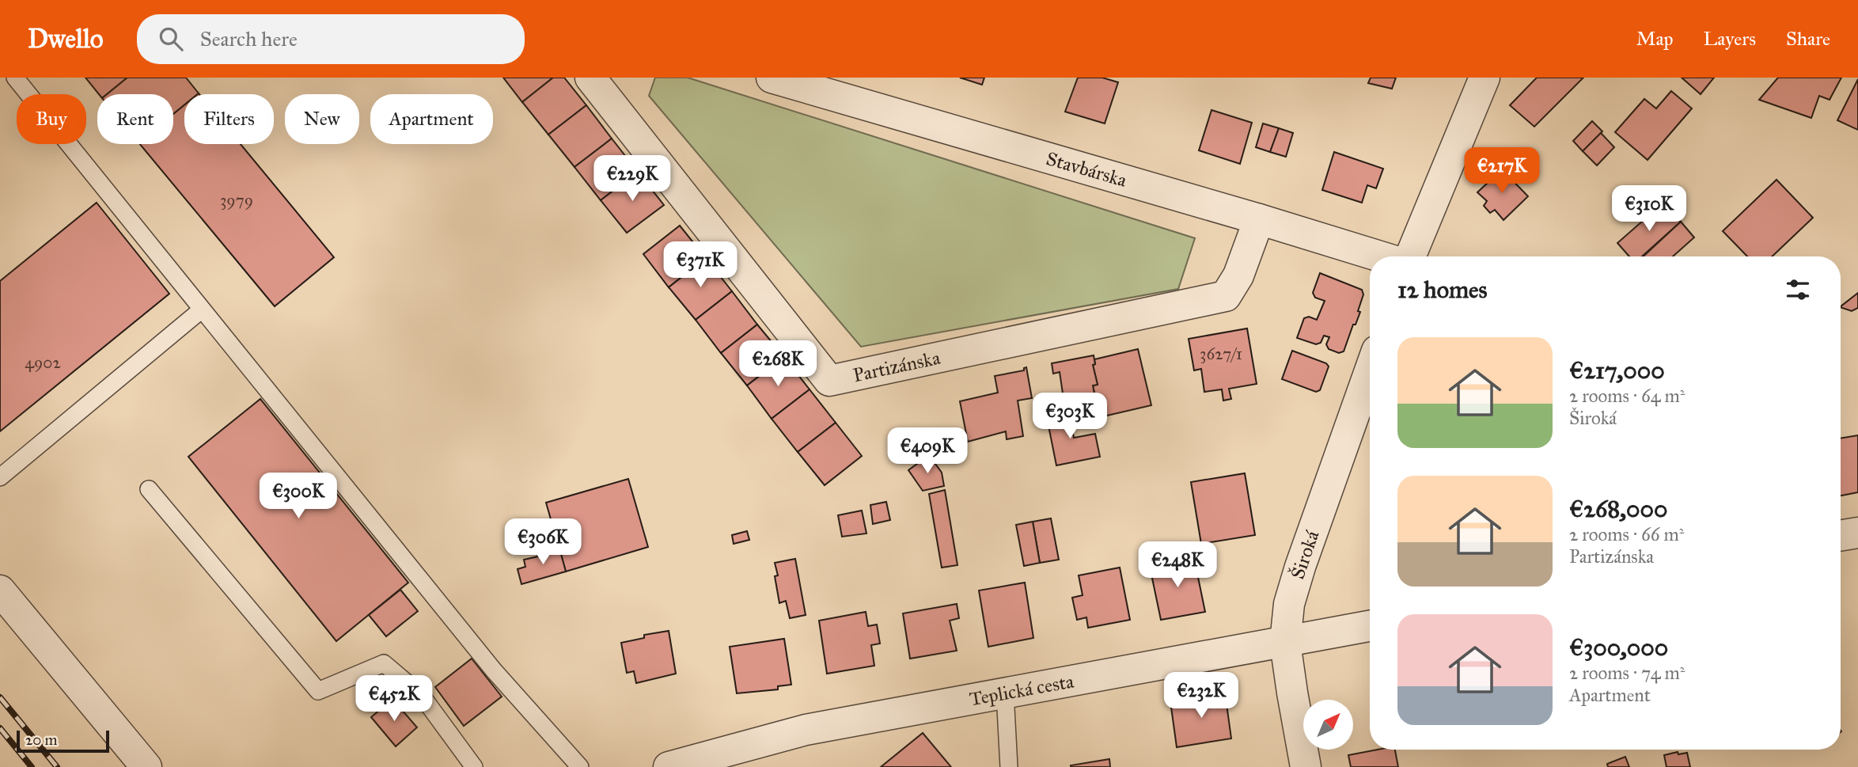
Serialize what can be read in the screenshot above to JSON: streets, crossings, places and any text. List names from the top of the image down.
{
  "streets": {
    "street": [
      "Stavbárska",
      "Partizánska",
      "Široká",
      "Teplická cesta"
    ]
  },
  "crossings": [
    ["Stavbárska", "Partizánska"],
    ["Široká", "Teplická cesta"]
  ],
  "house_numbers": ["3979", "3627/1", "4902"],
  "scale_bar": "20 m",
  "north": "top right",
  "page": {
    "header": "Dwello",
    "search": "Search here",
    "nav": ["Map", "Layers", "Share"],
    "chip": [
      "Buy",
      "Rent",
      "Filters",
      "New",
      "Apartment"
    ],
    "price": [
      "€217K",
      "€229K",
      "€310K",
      "€371K",
      "€268K",
      "€303K",
      "€409K",
      "€300K",
      "€306K",
      "€248K",
      "€232K",
      "€452K"
    ],
    "heading": "12 homes",
    "list": [
      {
        "name": "€217,000",
        "note": "2 rooms · 64 m² · Široká"
      },
      {
        "name": "€268,000",
        "note": "2 rooms · 66 m² · Partizánska"
      },
      {
        "name": "€300,000",
        "note": "2 rooms · 74 m² · Apartment"
      }
    ],
    "scale": "20 m"
  }
}
